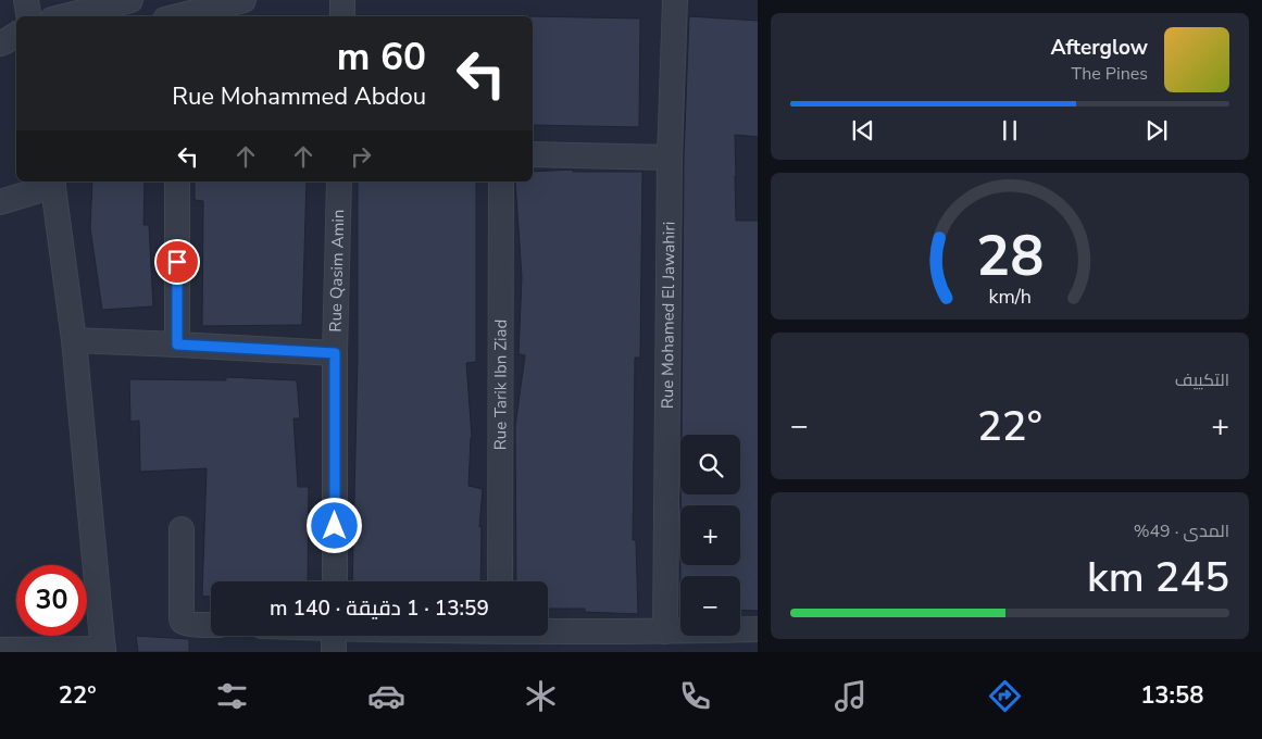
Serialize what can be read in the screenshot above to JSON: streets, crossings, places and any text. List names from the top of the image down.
{
  "streets": {
    "street": ["Rue Qasim Amin", "Rue Mohamed El Jawahiri", "Rue Tarik Ibn Ziad"]
  },
  "page": {
    "turn": ["60 m", "Rue Mohammed Abdou"],
    "song": ["Afterglow", "The Pines"],
    "tile": [
      "التكييف",
      ["المدى · 49%", "245 km"]
    ],
    "heat": ["−", "22°", "+"],
    "map_buttons": ["+", "−"],
    "limit": "30",
    "trip": "13:59 · 1 دقيقة · 140 m",
    "tabs": ["13:58", "22°"],
    "gauge": ["28", "km/h"]
  }
}
